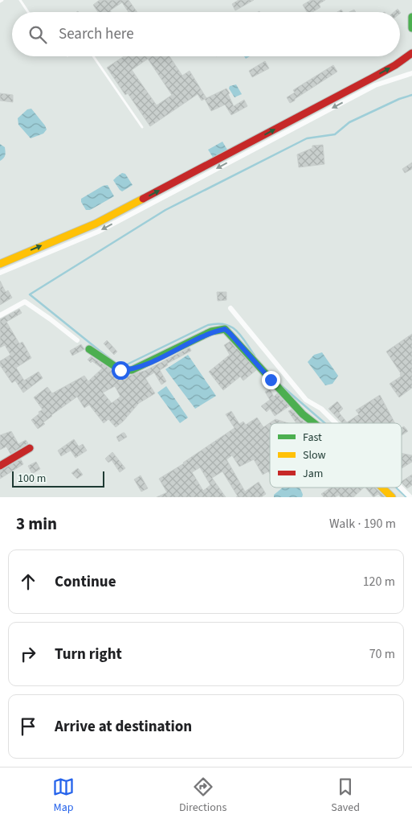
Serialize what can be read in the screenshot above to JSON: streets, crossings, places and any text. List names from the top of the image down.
{
  "legend": ["Fast", "Slow", "Jam"],
  "scale_bar": "100 m",
  "page": {
    "search": "Search here",
    "scale": "100 m",
    "heading": ["3 min", "Walk · 190 m"],
    "list": [
      ["Continue", "120 m"],
      ["Turn right", "70 m"],
      "Arrive at destination"
    ],
    "nav": ["Map", "Directions", "Saved"]
  }
}
